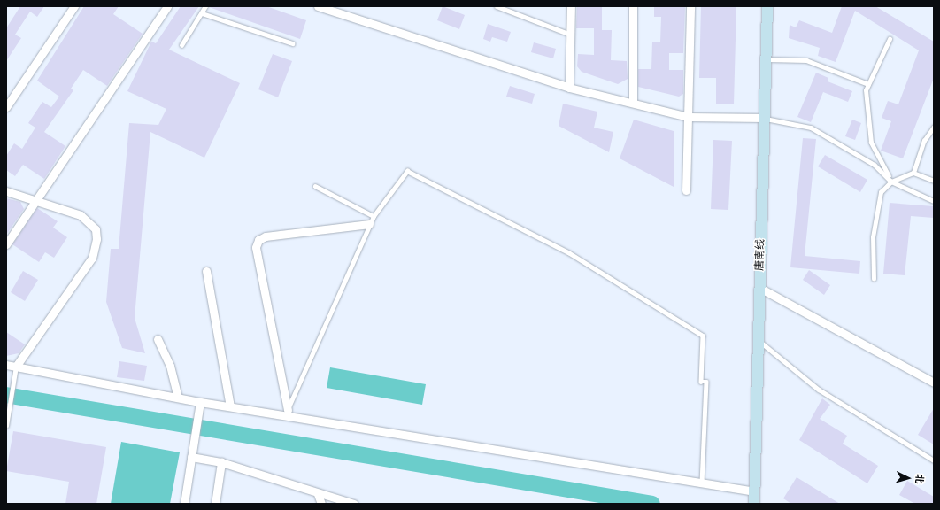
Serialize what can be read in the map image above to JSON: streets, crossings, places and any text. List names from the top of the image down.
{
  "streets": {
    "street": ["唐南线"]
  },
  "north": "right"
}
